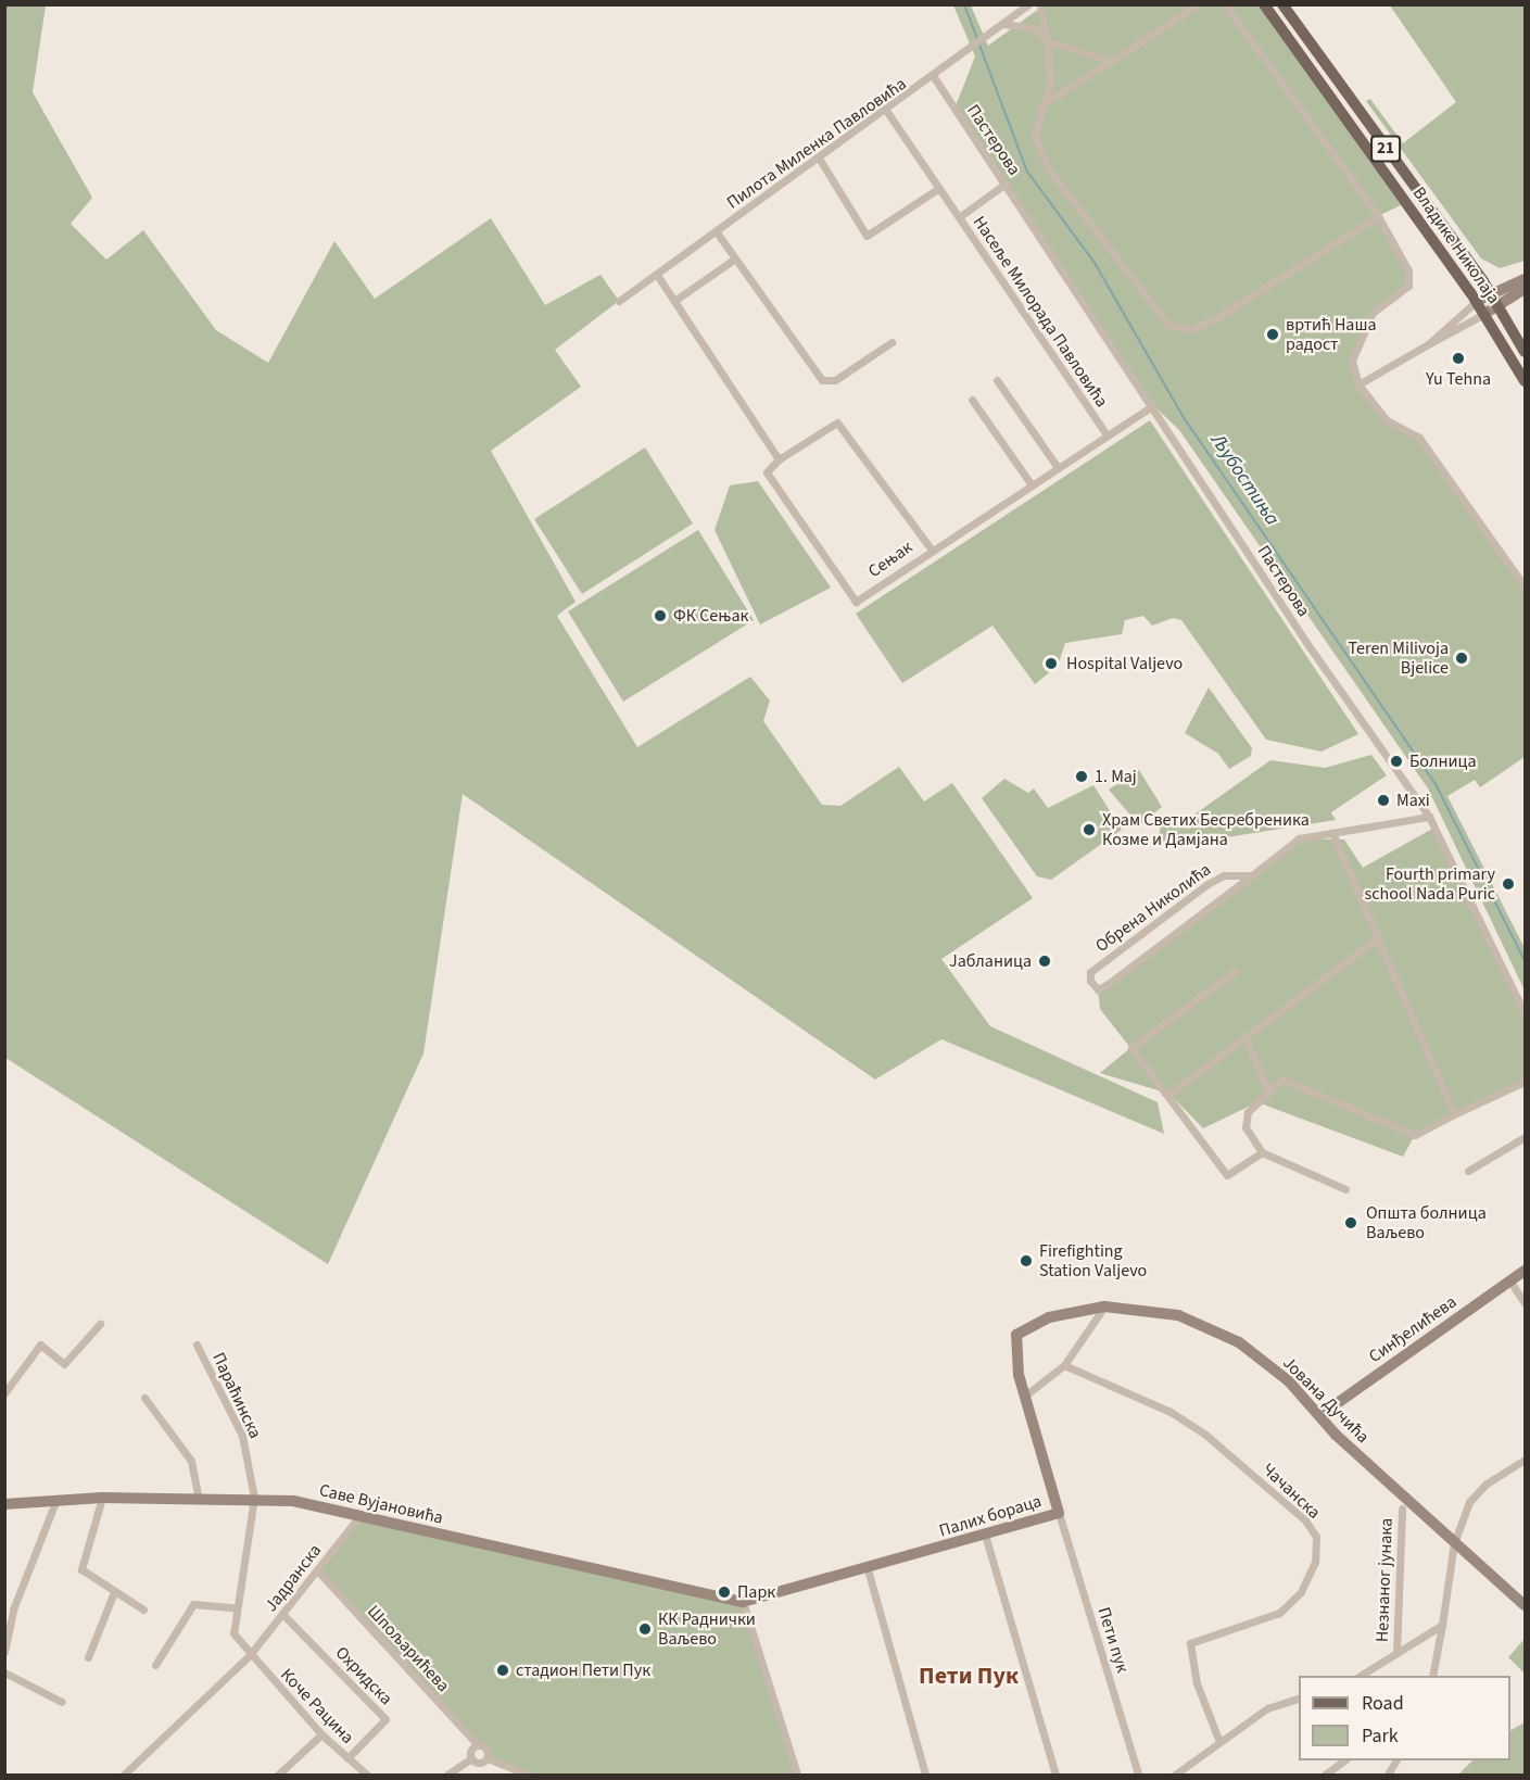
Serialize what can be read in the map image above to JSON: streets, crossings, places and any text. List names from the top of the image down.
{
  "streets": {
    "main road": ["21", "Владике Николаја"],
    "street": [
      "Пастерова",
      "Пилота Миленка Павловића",
      "Насеље Милорада Павловића",
      "Сењак",
      "Обрена Николића",
      "Синђелићева",
      "Параћинска",
      "Јована Дучића",
      "Чачанска",
      "Саве Вујановића",
      "Палих бораца",
      "Јадранска",
      "Незнаног јунака",
      "Пети пук",
      "Шпољарићева",
      "Охридска",
      "Коче Рацина"
    ]
  },
  "crossings": [
    ["Пастерова", "Пилота Миленка Павловића"],
    ["Пастерова", "Обрена Николића"],
    ["Пилота Миленка Павловића", "Насеље Милорада Павловића"],
    ["Насеље Милорада Павловића", "Сењак"],
    ["Синђелићева", "Јована Дучића"],
    ["Параћинска", "Саве Вујановића"],
    ["Параћинска", "Јадранска"],
    ["Јована Дучића", "Палих бораца"],
    ["Саве Вујановића", "Палих бораца"],
    ["Саве Вујановића", "Јадранска"],
    ["Палих бораца", "Пети пук"],
    ["Јадранска", "Шпољарићева"],
    ["Јадранска", "Охридска"],
    ["Јадранска", "Коче Рацина"],
    ["Охридска", "Коче Рацина"]
  ],
  "districts": ["Пети Пук"],
  "water": ["Љубостиња"],
  "places": [
    "вртић Наша радост",
    "Yu Tehna",
    "ФК Сењак",
    "Teren Milivoja Bjelice",
    "Hospital Valjevo",
    "Болница",
    "1. Maj",
    "Maxi",
    "Храм Светих Бесребреника Козме и Дамјана",
    "Fourth primary school Nada Puric",
    "Јабланица",
    "Општа болница Ваљево",
    "Firefighting Station Valjevo",
    "Парк",
    "КК Раднички Ваљево",
    "стадион Пети Пук"
  ],
  "legend": ["Road", "Park"]
}
